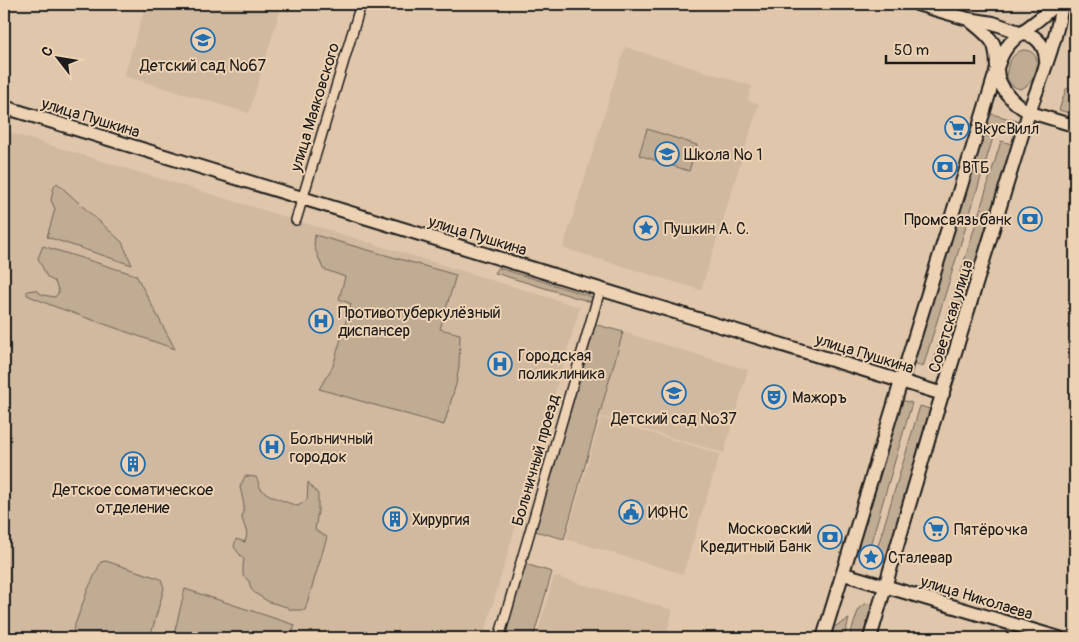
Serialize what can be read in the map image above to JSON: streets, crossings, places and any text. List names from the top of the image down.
{
  "streets": {
    "main road": ["улица Пушкина", "Советская улица", "улица Николаева"],
    "street": ["улица Маяковского", "Больничный проезд"]
  },
  "crossings": [
    ["улица Маяковского", "улица Пушкина"],
    ["улица Пушкина", "Советская улица"],
    ["улица Пушкина", "Больничный проезд"],
    ["Советская улица", "улица Николаева"]
  ],
  "places": {
    "school or university": ["Детский сад №67", "Школа № 1", "Детский сад №37"],
    "supermarket": ["ВкусВилл", "Пятёрочка"],
    "bank": ["ВТБ", "Промсвязьбанк", "Московский Кредитный Банк"],
    "place": ["Пушкин А. С.", "Сталевар"],
    "hospital": ["Противотуберкулёзный диспансер", "Городская поликлиника", "Больничный городок"],
    "theatre": ["Мажоръ"],
    "building": ["Детское соматическое отделение", "Хирургия"],
    "public building": ["ИФНС"]
  },
  "scale_bar": "50 m",
  "north": "top left"
}
